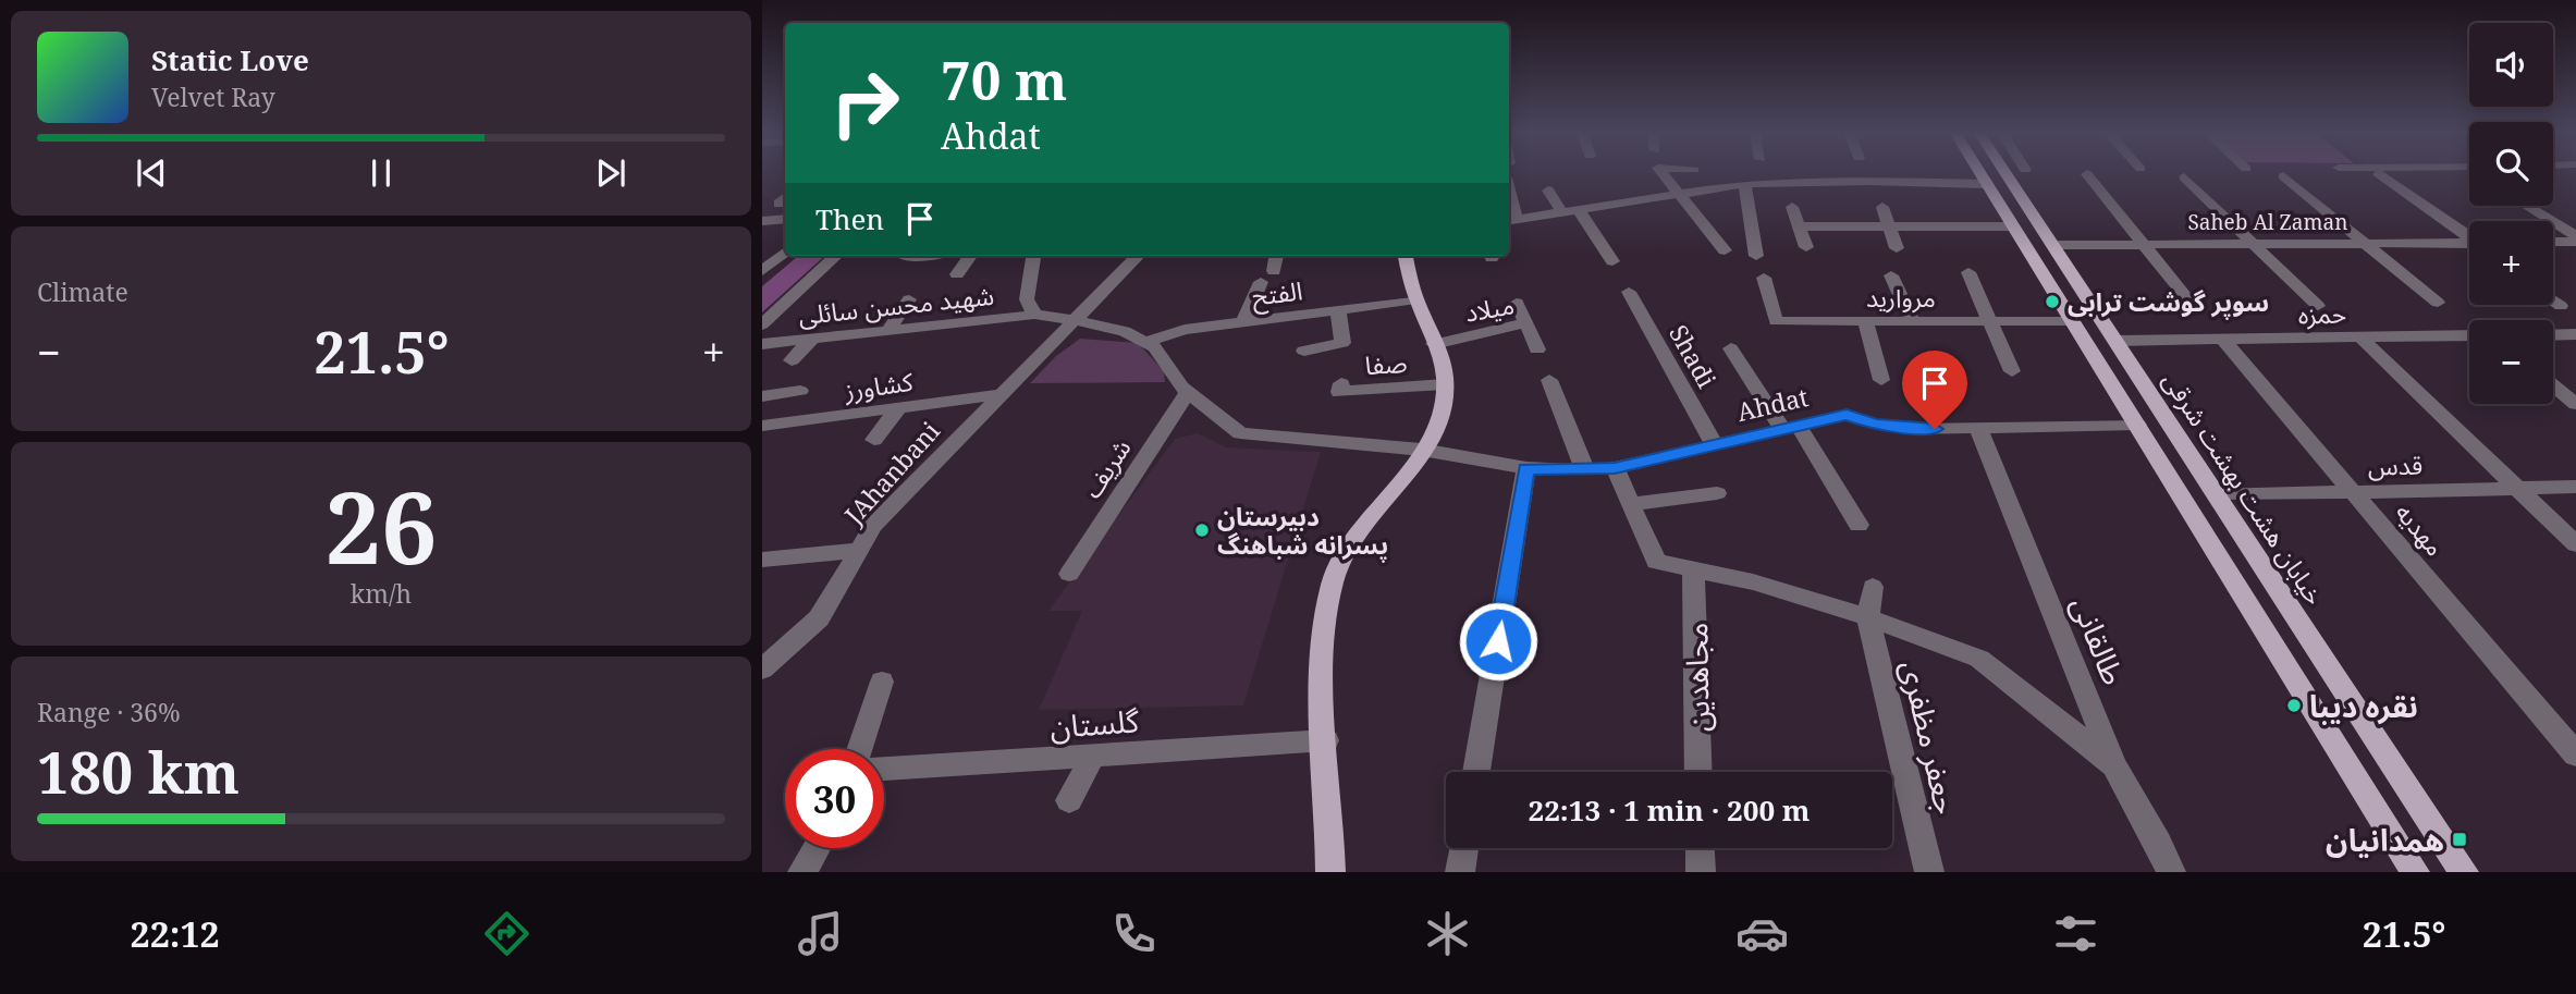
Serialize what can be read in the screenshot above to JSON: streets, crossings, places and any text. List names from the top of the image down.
{
  "streets": {
    "main road": ["خیابان هشت بهشت شرقی"],
    "street": [
      "Saheb Al Zaman",
      "الفتح",
      "مروارید",
      "شهید محسن سائلی",
      "میلاد",
      "حمزه",
      "Shadi",
      "صفا",
      "کشاورز",
      "Ahdat",
      "قدس",
      "شریف",
      "JAhanbani",
      "مهدیه",
      "طالقانی",
      "مجاهدین",
      "گلستان",
      "جعفر مظفری"
    ]
  },
  "crossings": [
    ["Saheb Al Zaman", "خیابان هشت بهشت شرقی"],
    ["الفتح", "شهید محسن سائلی"],
    ["الفتح", "Ahdat"],
    ["شهید محسن سائلی", "Ahdat"],
    ["شهید محسن سائلی", "JAhanbani"],
    ["حمزه", "خیابان هشت بهشت شرقی"],
    ["حمزه", "مهدیه"],
    ["Shadi", "Ahdat"],
    ["کشاورز", "JAhanbani"],
    ["Ahdat", "شریف"],
    ["Ahdat", "طالقانی"],
    ["قدس", "خیابان هشت بهشت شرقی"],
    ["قدس", "مهدیه"]
  ],
  "places": {
    "other": ["سوپر گوشت ترابی", "دبیرستان پسرانه شباهنگ", "نقره دیبا"],
    "transit": ["همدانیان"]
  },
  "page": {
    "map_buttons": ["+", "−"],
    "turn": ["70 m", "Ahdat"],
    "song": ["Static Love", "Velvet Ray"],
    "then": "Then",
    "tile": [
      "Climate",
      ["26", "km/h"],
      ["Range · 36%", "180 km"]
    ],
    "heat": ["−", "21.5°", "+"],
    "limit": "30",
    "trip": "22:13 · 1 min · 200 m",
    "tabs": ["22:12", "21.5°"]
  }
}
